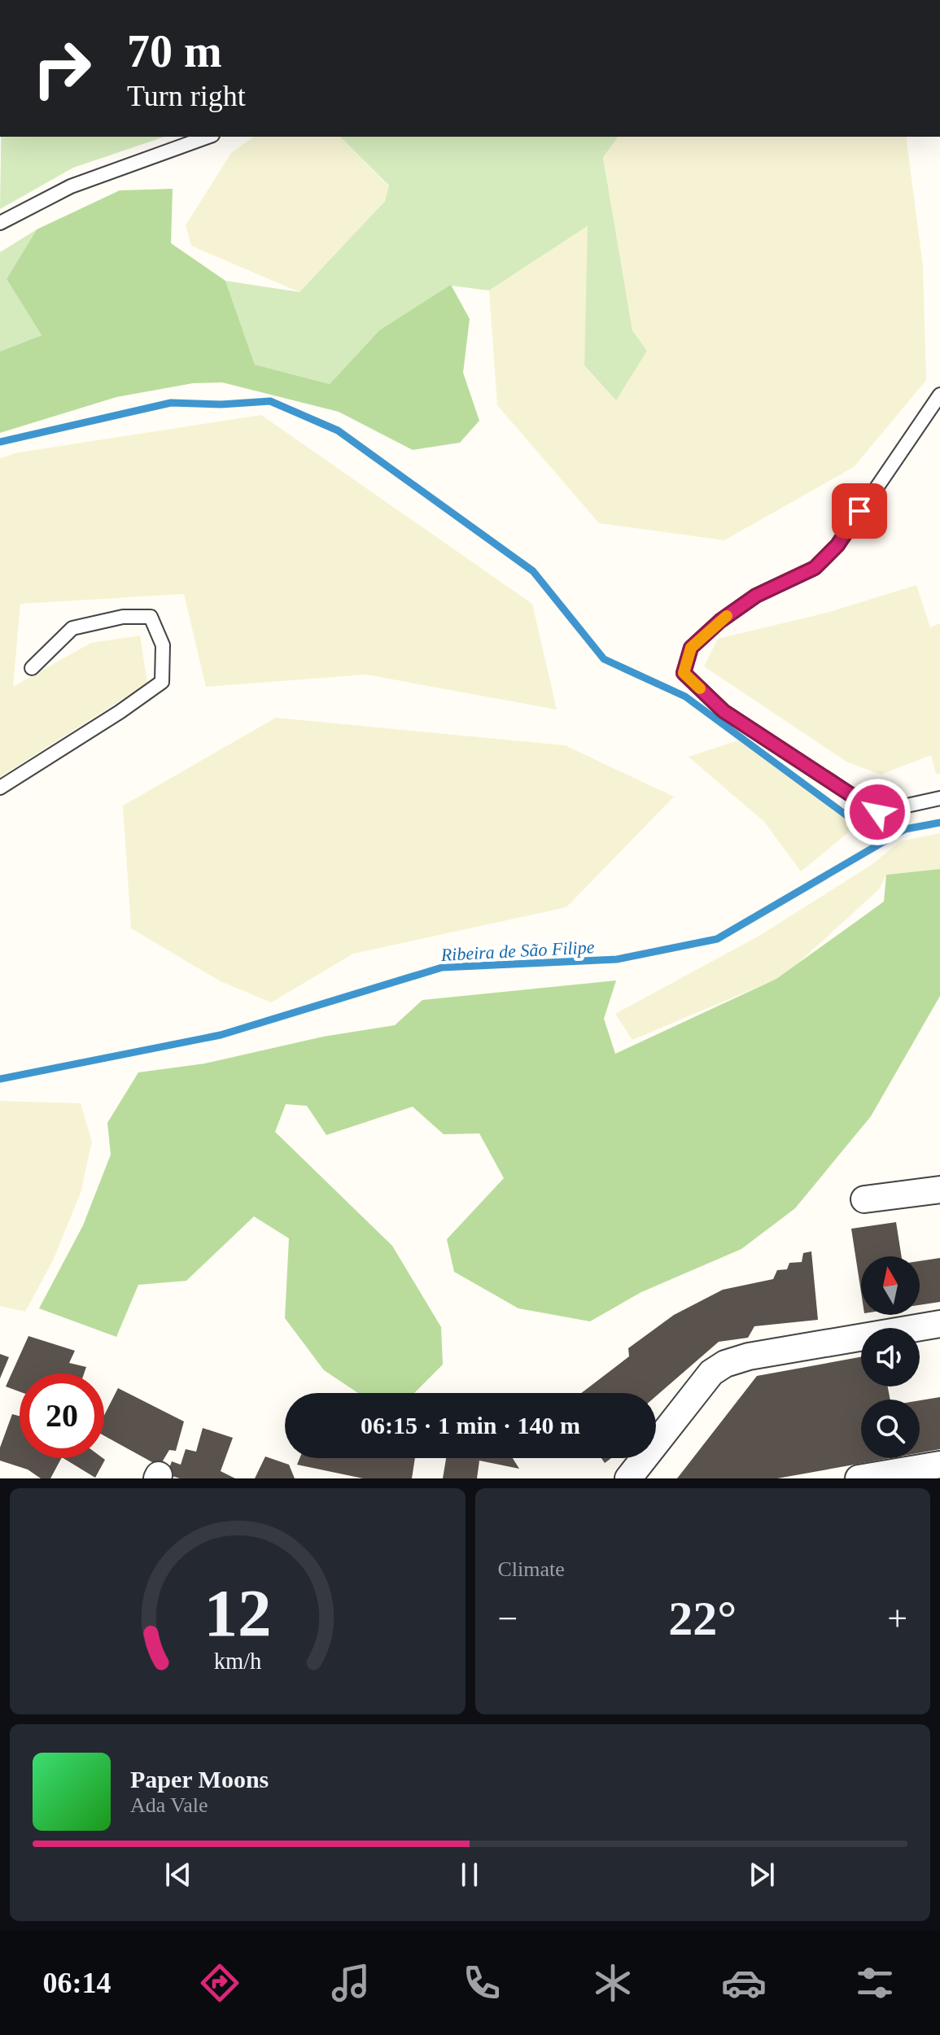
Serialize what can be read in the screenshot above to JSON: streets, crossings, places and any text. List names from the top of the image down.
{
  "water": ["Ribeira de São Filipe"],
  "north": "top",
  "page": {
    "turn": ["70 m", "Turn right"],
    "limit": "20",
    "trip": "06:15 · 1 min · 140 m",
    "tile": "Climate",
    "heat": ["−", "22°", "+"],
    "song": ["Paper Moons", "Ada Vale"],
    "tabs": "06:14",
    "gauge": ["12", "km/h"]
  }
}
